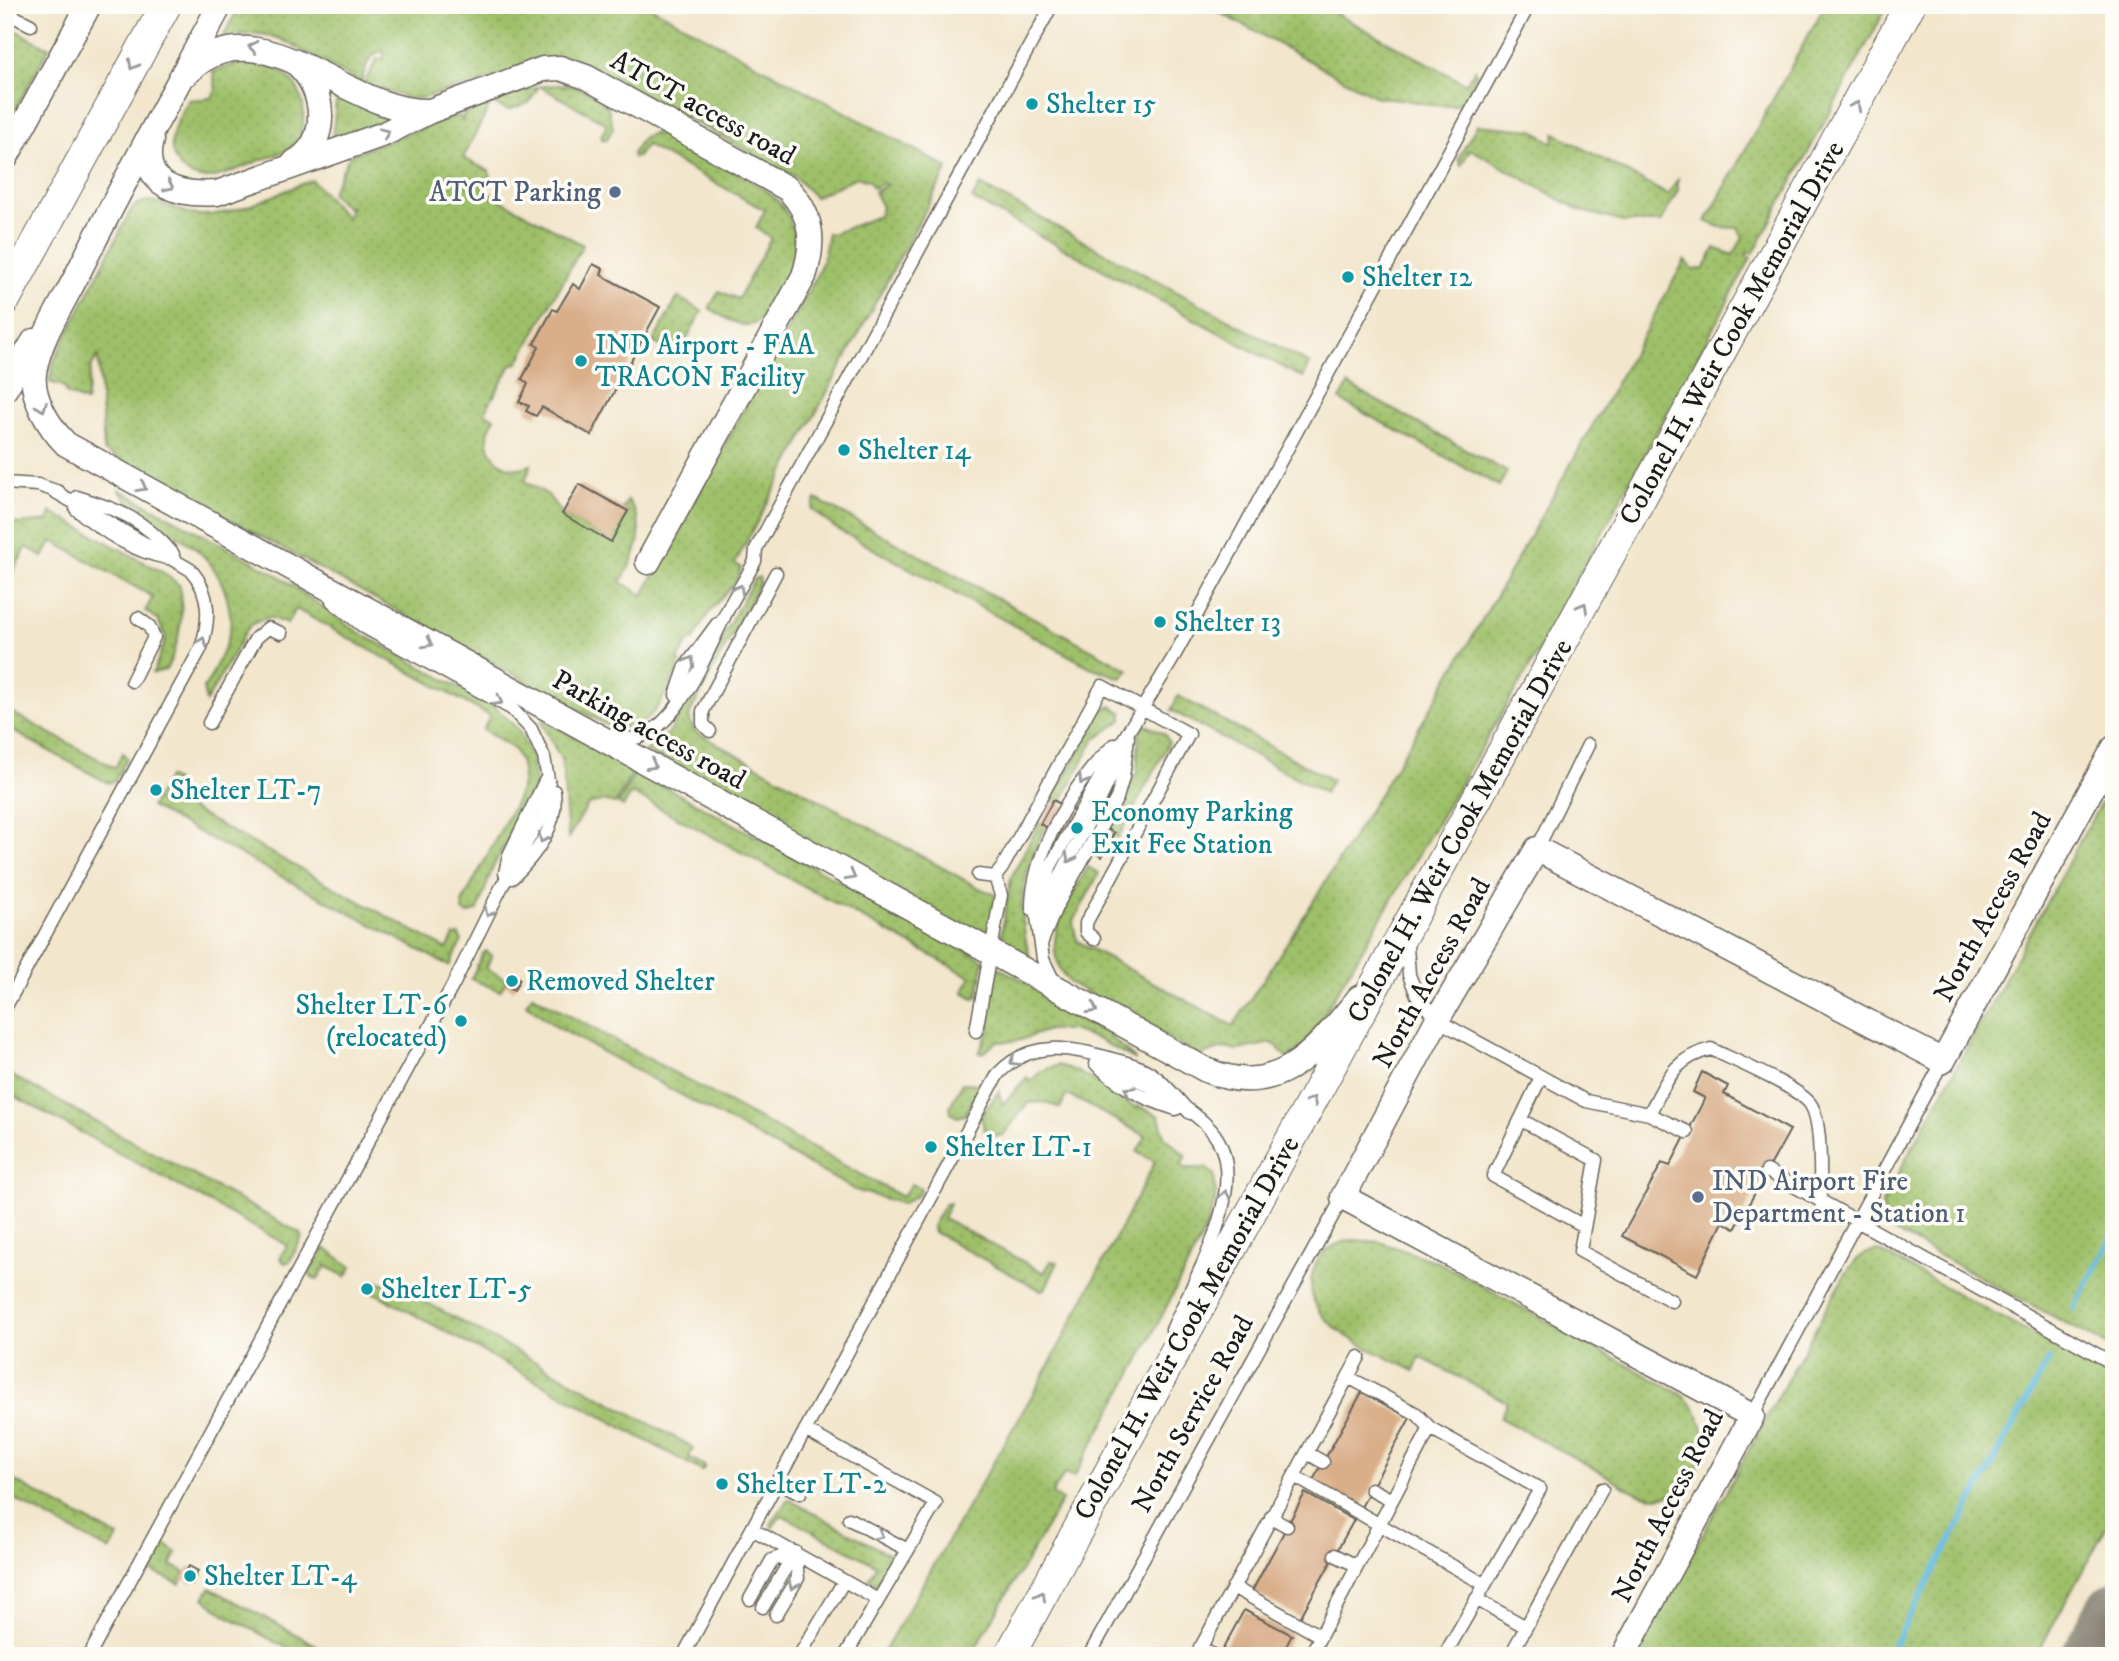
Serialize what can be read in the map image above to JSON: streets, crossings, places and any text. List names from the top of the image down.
{
  "streets": {
    "street": [
      "ATCT access road",
      "Colonel H. Weir Cook Memorial Drive",
      "Parking access road",
      "North Access Road"
    ],
    "lane": ["North Service Road"]
  },
  "crossings": [
    ["Colonel H. Weir Cook Memorial Drive", "Parking access road"],
    ["North Access Road", "North Service Road"]
  ],
  "one_way": ["Colonel H. Weir Cook Memorial Drive", "Parking access road"],
  "places": [
    "Shelter 15",
    "ATCT Parking",
    "Shelter 12",
    "IND Airport - FAA TRACON Facility",
    "Shelter 14",
    "Shelter 13",
    "Shelter LT-7",
    "Economy Parking Exit Fee Station",
    "Removed Shelter",
    "Shelter LT-6 (relocated)",
    "Shelter LT-1",
    "IND Airport Fire Department - Station 1",
    "Shelter LT-5",
    "Shelter LT-2",
    "Shelter LT-4"
  ]
}
